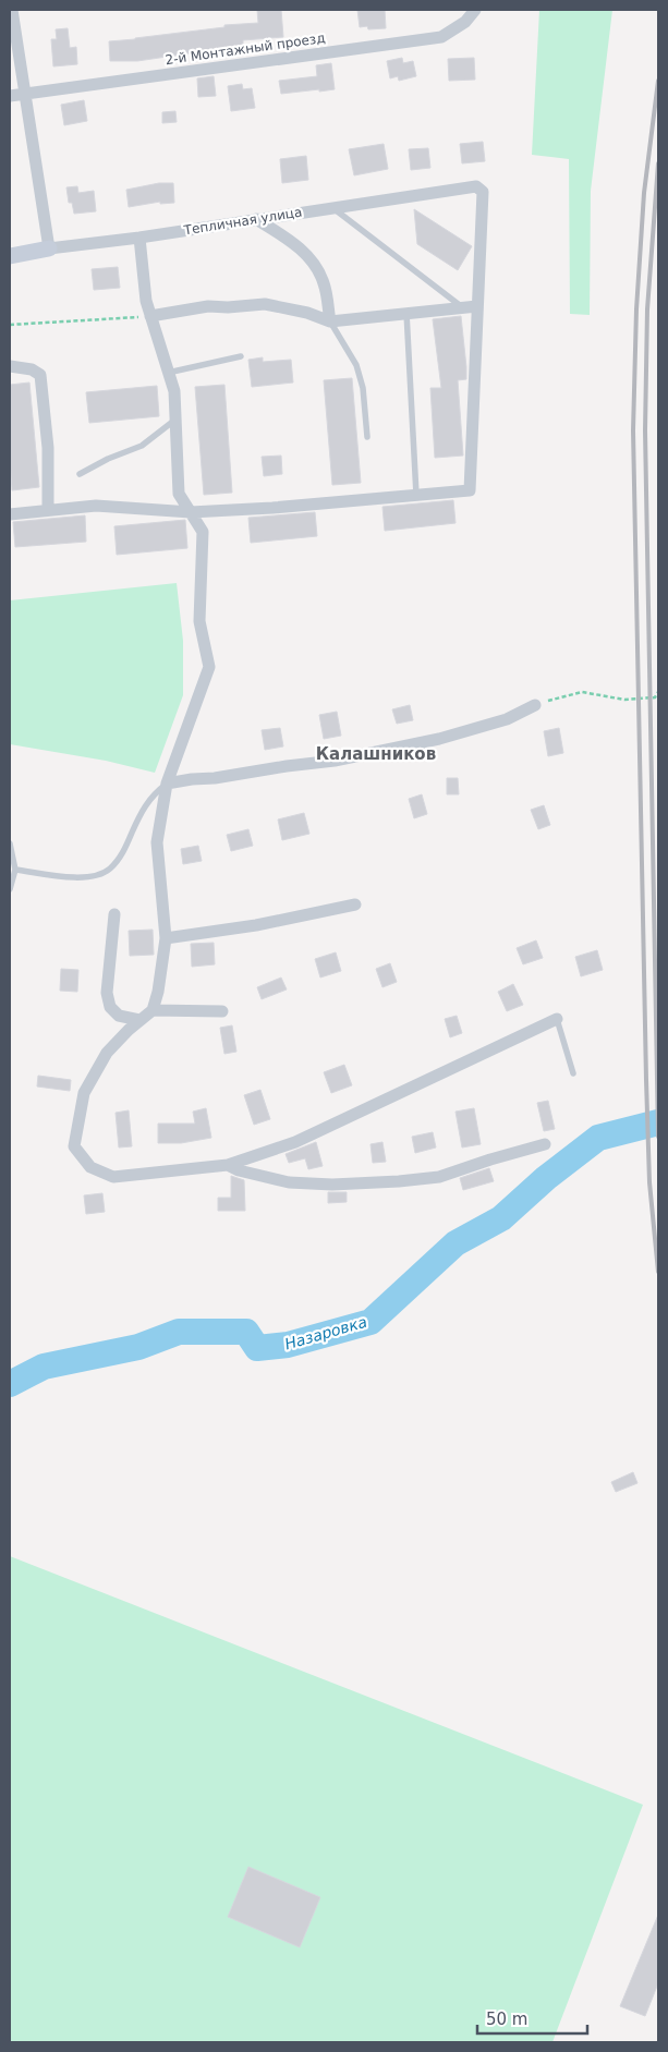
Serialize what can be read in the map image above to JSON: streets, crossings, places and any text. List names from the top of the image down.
{
  "streets": {
    "street": ["2-й Монтажный проезд", "Тепличная улица"]
  },
  "districts": ["Калашников"],
  "water": ["Назаровка"],
  "scale_bar": "50 m"
}
